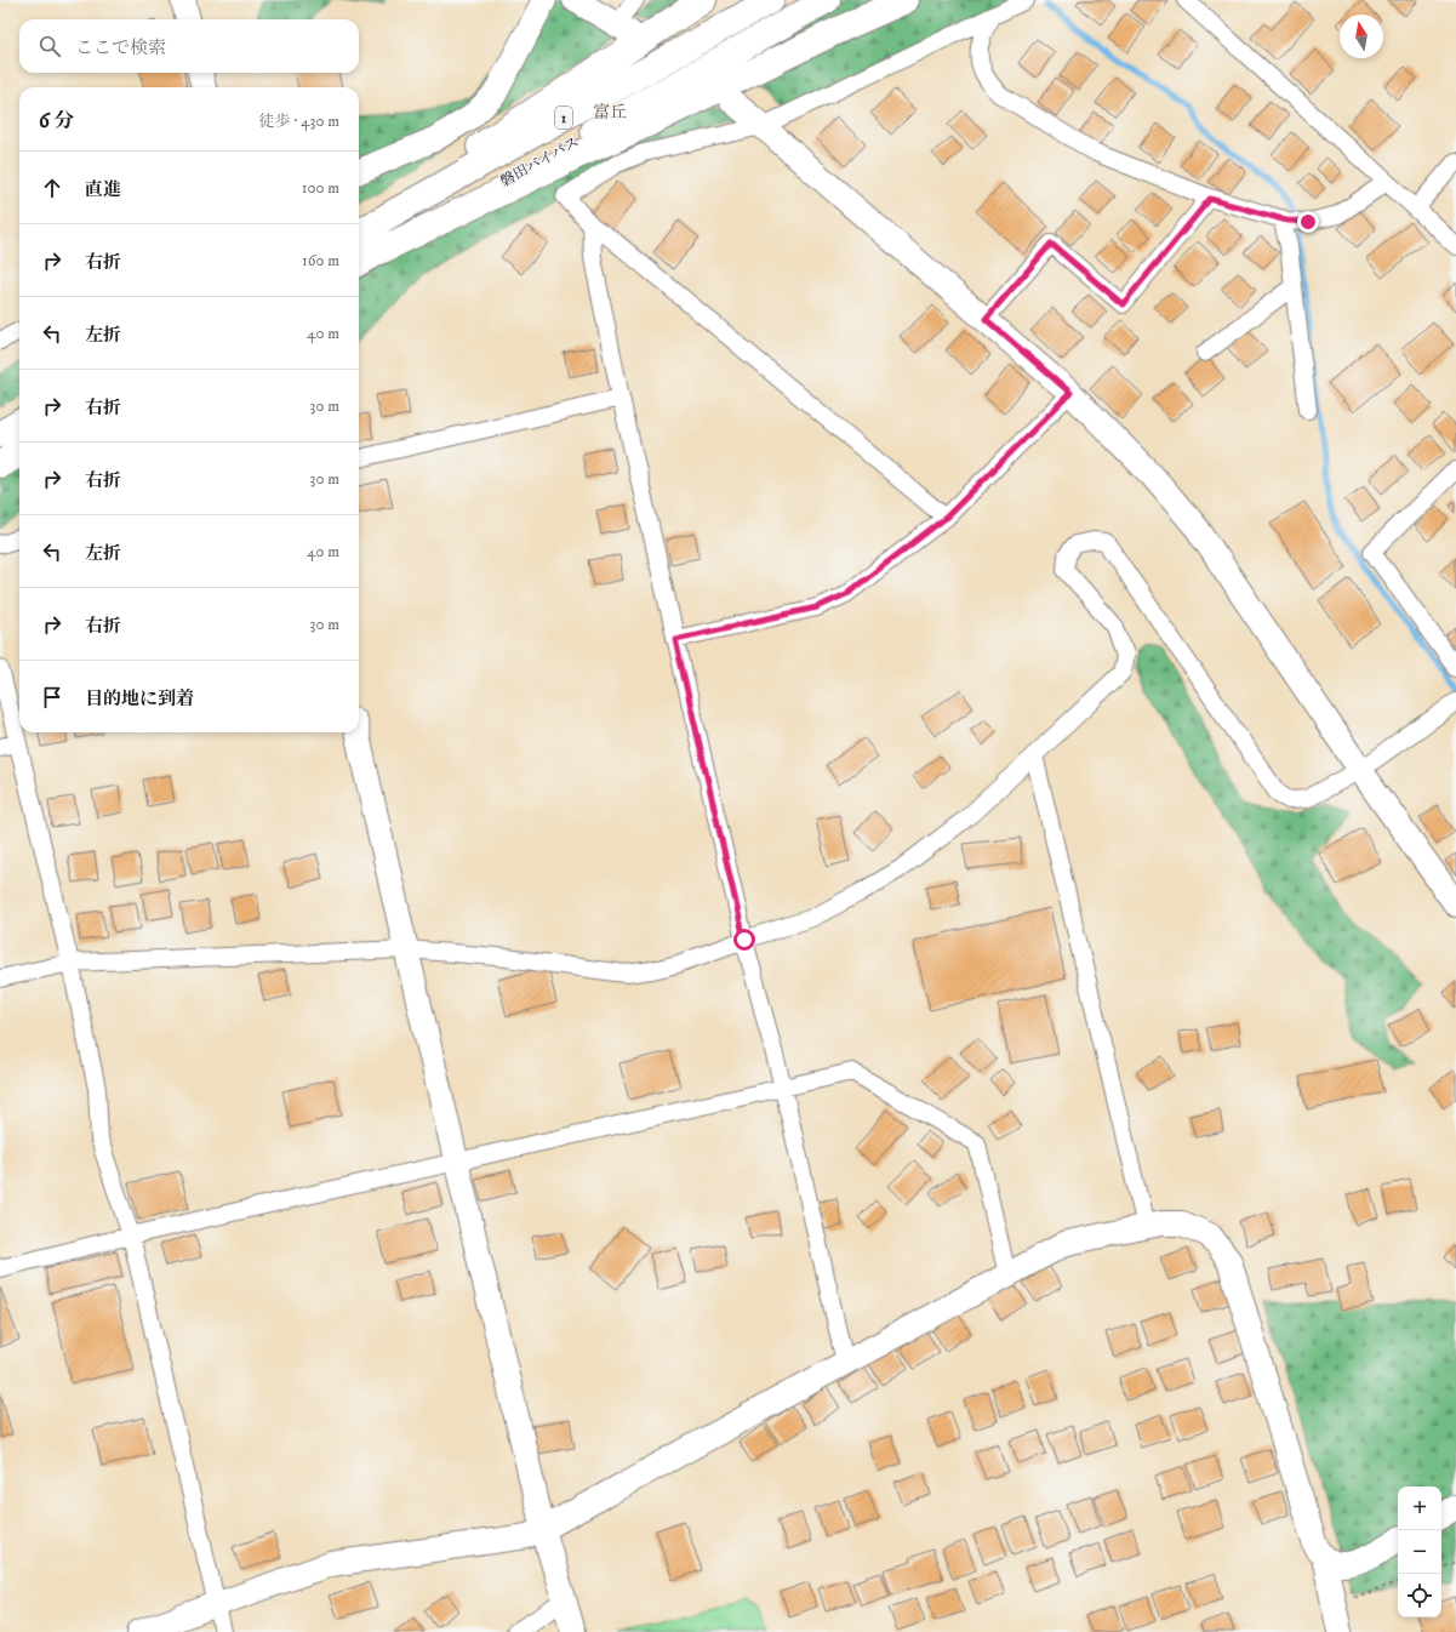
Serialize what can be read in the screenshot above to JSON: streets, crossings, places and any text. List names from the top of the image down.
{
  "streets": {
    "highway": ["1", "磐田バイパス"]
  },
  "districts": ["富丘"],
  "north": "top",
  "page": {
    "search": "ここで検索",
    "heading": ["6 分", "徒歩 · 430 m"],
    "list": [
      ["直進", "100 m"],
      ["右折", "160 m"],
      ["左折", "40 m"],
      ["右折", "30 m"],
      ["右折", "30 m"],
      ["左折", "40 m"],
      ["右折", "30 m"],
      "目的地に到着"
    ],
    "map_buttons": ["+", "−"]
  }
}
